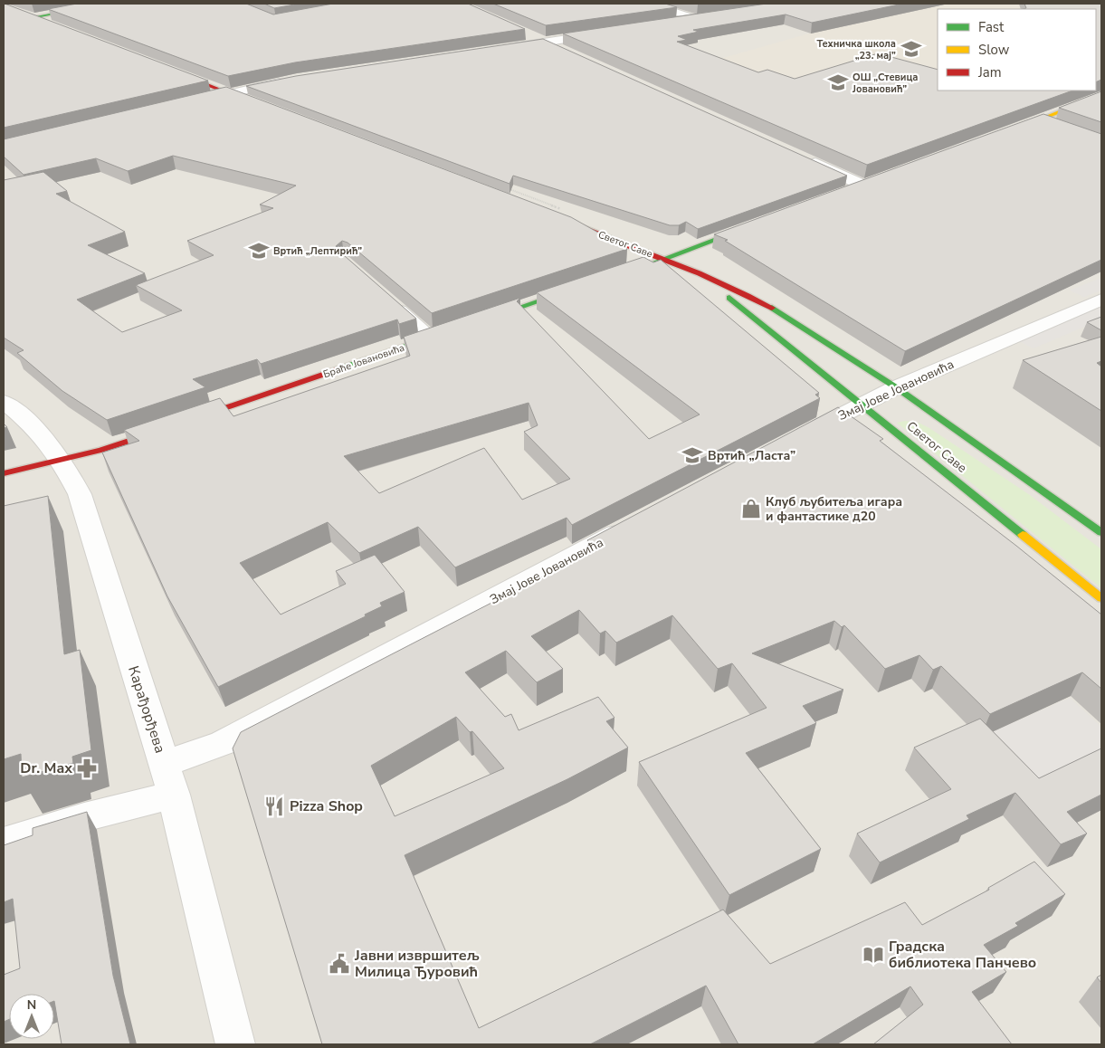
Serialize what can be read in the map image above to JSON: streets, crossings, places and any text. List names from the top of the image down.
{
  "streets": {
    "street": [
      "Светог Саве",
      "Браће Јовановића",
      "Змај Јове Јовановића",
      "Карађорђева"
    ]
  },
  "crossings": [
    ["Светог Саве", "Змај Јове Јовановића"],
    ["Змај Јове Јовановића", "Карађорђева"]
  ],
  "places": {
    "school or university": [
      "Техничка школа „23. мај”",
      "ОШ „Стевица Јовановић”",
      "Вртић „Лептирић”",
      "Вртић „Ласта”"
    ],
    "shop": ["Клуб љубитеља игара и фантастике д20"],
    "pharmacy": ["Dr. Max"],
    "restaurant": ["Pizza Shop"],
    "library": ["Градска библиотека Панчево"],
    "public building": ["Јавни извршитељ Милица Ђуровић"]
  },
  "legend": ["Fast", "Slow", "Jam"],
  "north": "top"
}
